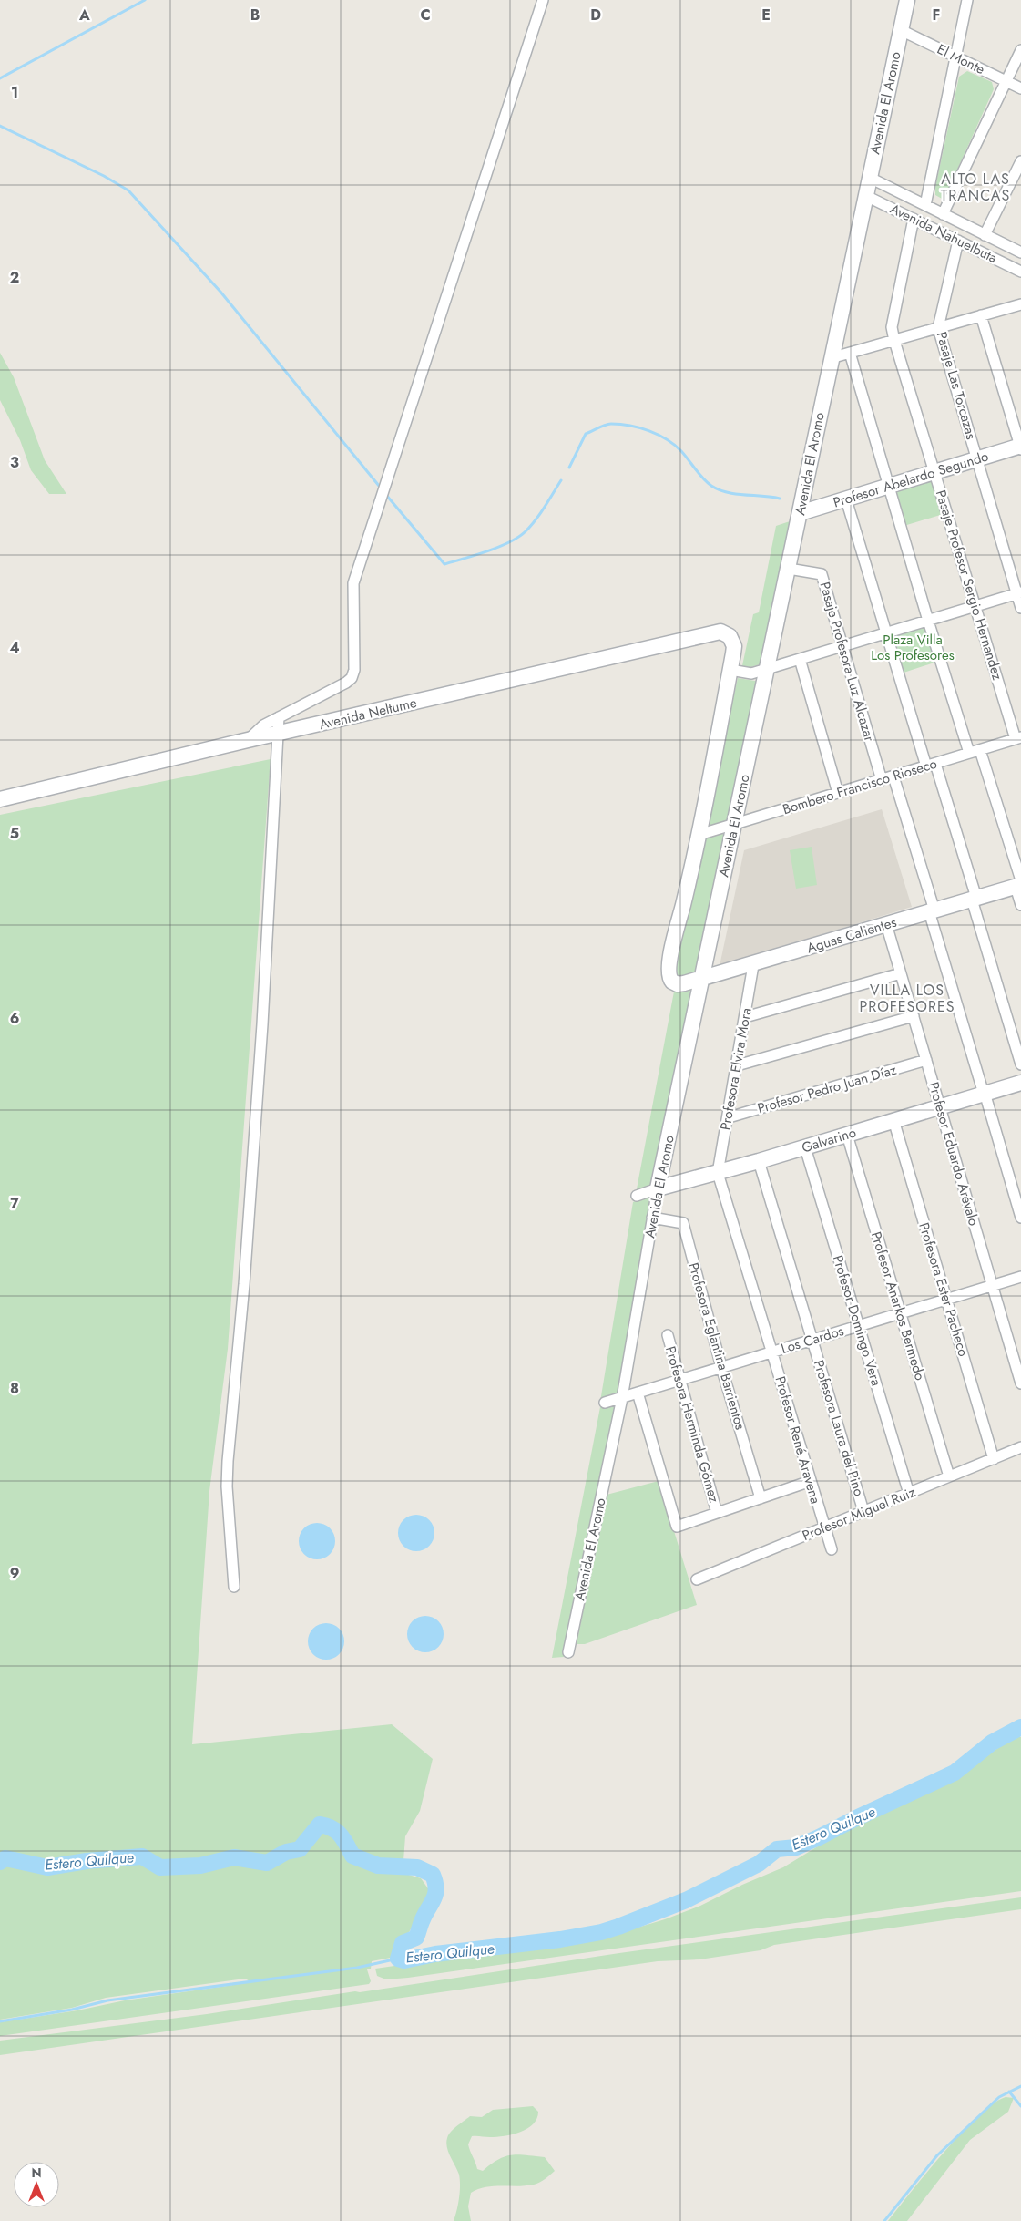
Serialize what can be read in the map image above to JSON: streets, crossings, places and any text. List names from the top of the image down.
{
  "streets": {
    "street": [
      "El Monte",
      "Avenida El Aromo",
      "Avenida Nahuelbuta",
      "Pasaje Las Torcazas",
      "Profesor Abelardo Segundo",
      "Pasaje Profesor Sergio Hernandez",
      "Pasaje Profesora Luz Alcazar",
      "Avenida Neltume",
      "Bombero Francisco Rioseco",
      "Aguas Calientes",
      "Profesora Elvira Mora",
      "Profesor Pedro Juan Díaz",
      "Galvarino",
      "Profesor Eduardo Arévalo",
      "Profesora Ester Pacheco",
      "Profesor Anarkos Bermedo",
      "Profesor Domingo Vera",
      "Los Cardos",
      "Profesora Eglantina Barrientos",
      "Profesora Herminda Gómez",
      "Profesora Laura del Pino",
      "Profesor René Aravena",
      "Profesor Miguel Ruiz"
    ]
  },
  "crossings": [
    ["El Monte", "Avenida El Aromo"],
    ["Avenida El Aromo", "Avenida Nahuelbuta"],
    ["Avenida El Aromo", "Profesor Abelardo Segundo"],
    ["Avenida El Aromo", "Pasaje Profesora Luz Alcazar"],
    ["Avenida El Aromo", "Bombero Francisco Rioseco"],
    ["Avenida El Aromo", "Aguas Calientes"],
    ["Avenida El Aromo", "Galvarino"],
    ["Avenida El Aromo", "Los Cardos"],
    ["Avenida El Aromo", "Profesora Eglantina Barrientos"],
    ["Avenida Nahuelbuta", "Pasaje Las Torcazas"],
    ["Avenida Nahuelbuta", "Pasaje Profesor Sergio Hernandez"],
    ["Pasaje Las Torcazas", "Profesor Abelardo Segundo"],
    ["Profesor Abelardo Segundo", "Pasaje Profesor Sergio Hernandez"],
    ["Pasaje Profesor Sergio Hernandez", "Bombero Francisco Rioseco"],
    ["Pasaje Profesora Luz Alcazar", "Bombero Francisco Rioseco"],
    ["Bombero Francisco Rioseco", "Aguas Calientes"],
    ["Aguas Calientes", "Profesora Elvira Mora"],
    ["Aguas Calientes", "Profesor Eduardo Arévalo"],
    ["Profesora Elvira Mora", "Profesor Pedro Juan Díaz"],
    ["Profesora Elvira Mora", "Galvarino"],
    ["Profesora Elvira Mora", "Profesor René Aravena"],
    ["Profesor Pedro Juan Díaz", "Profesor Eduardo Arévalo"],
    ["Galvarino", "Profesor Eduardo Arévalo"],
    ["Galvarino", "Profesora Ester Pacheco"],
    ["Galvarino", "Profesor Anarkos Bermedo"],
    ["Galvarino", "Profesor Domingo Vera"],
    ["Galvarino", "Profesora Laura del Pino"],
    ["Galvarino", "Profesor René Aravena"],
    ["Profesor Eduardo Arévalo", "Los Cardos"],
    ["Profesora Ester Pacheco", "Los Cardos"],
    ["Profesora Ester Pacheco", "Profesor Miguel Ruiz"],
    ["Profesor Anarkos Bermedo", "Los Cardos"],
    ["Profesor Anarkos Bermedo", "Profesor Miguel Ruiz"],
    ["Profesor Domingo Vera", "Los Cardos"],
    ["Profesor Domingo Vera", "Profesor Miguel Ruiz"],
    ["Los Cardos", "Profesora Eglantina Barrientos"],
    ["Los Cardos", "Profesora Herminda Gómez"],
    ["Los Cardos", "Profesora Laura del Pino"],
    ["Los Cardos", "Profesor René Aravena"],
    ["Profesora Laura del Pino", "Profesor Miguel Ruiz"],
    ["Profesor René Aravena", "Profesor Miguel Ruiz"]
  ],
  "districts": ["ALTO LAS TRANCAS", "VILLA LOS PROFESORES"],
  "water": ["Estero Quilque"],
  "parks": ["Plaza Villa Los Profesores"],
  "north": "top",
  "grid": {
    "columns": [
      "A",
      "B",
      "C",
      "D",
      "E",
      "F"
    ],
    "rows": [
      "1",
      "2",
      "3",
      "4",
      "5",
      "6",
      "7",
      "8",
      "9"
    ]
  }
}
